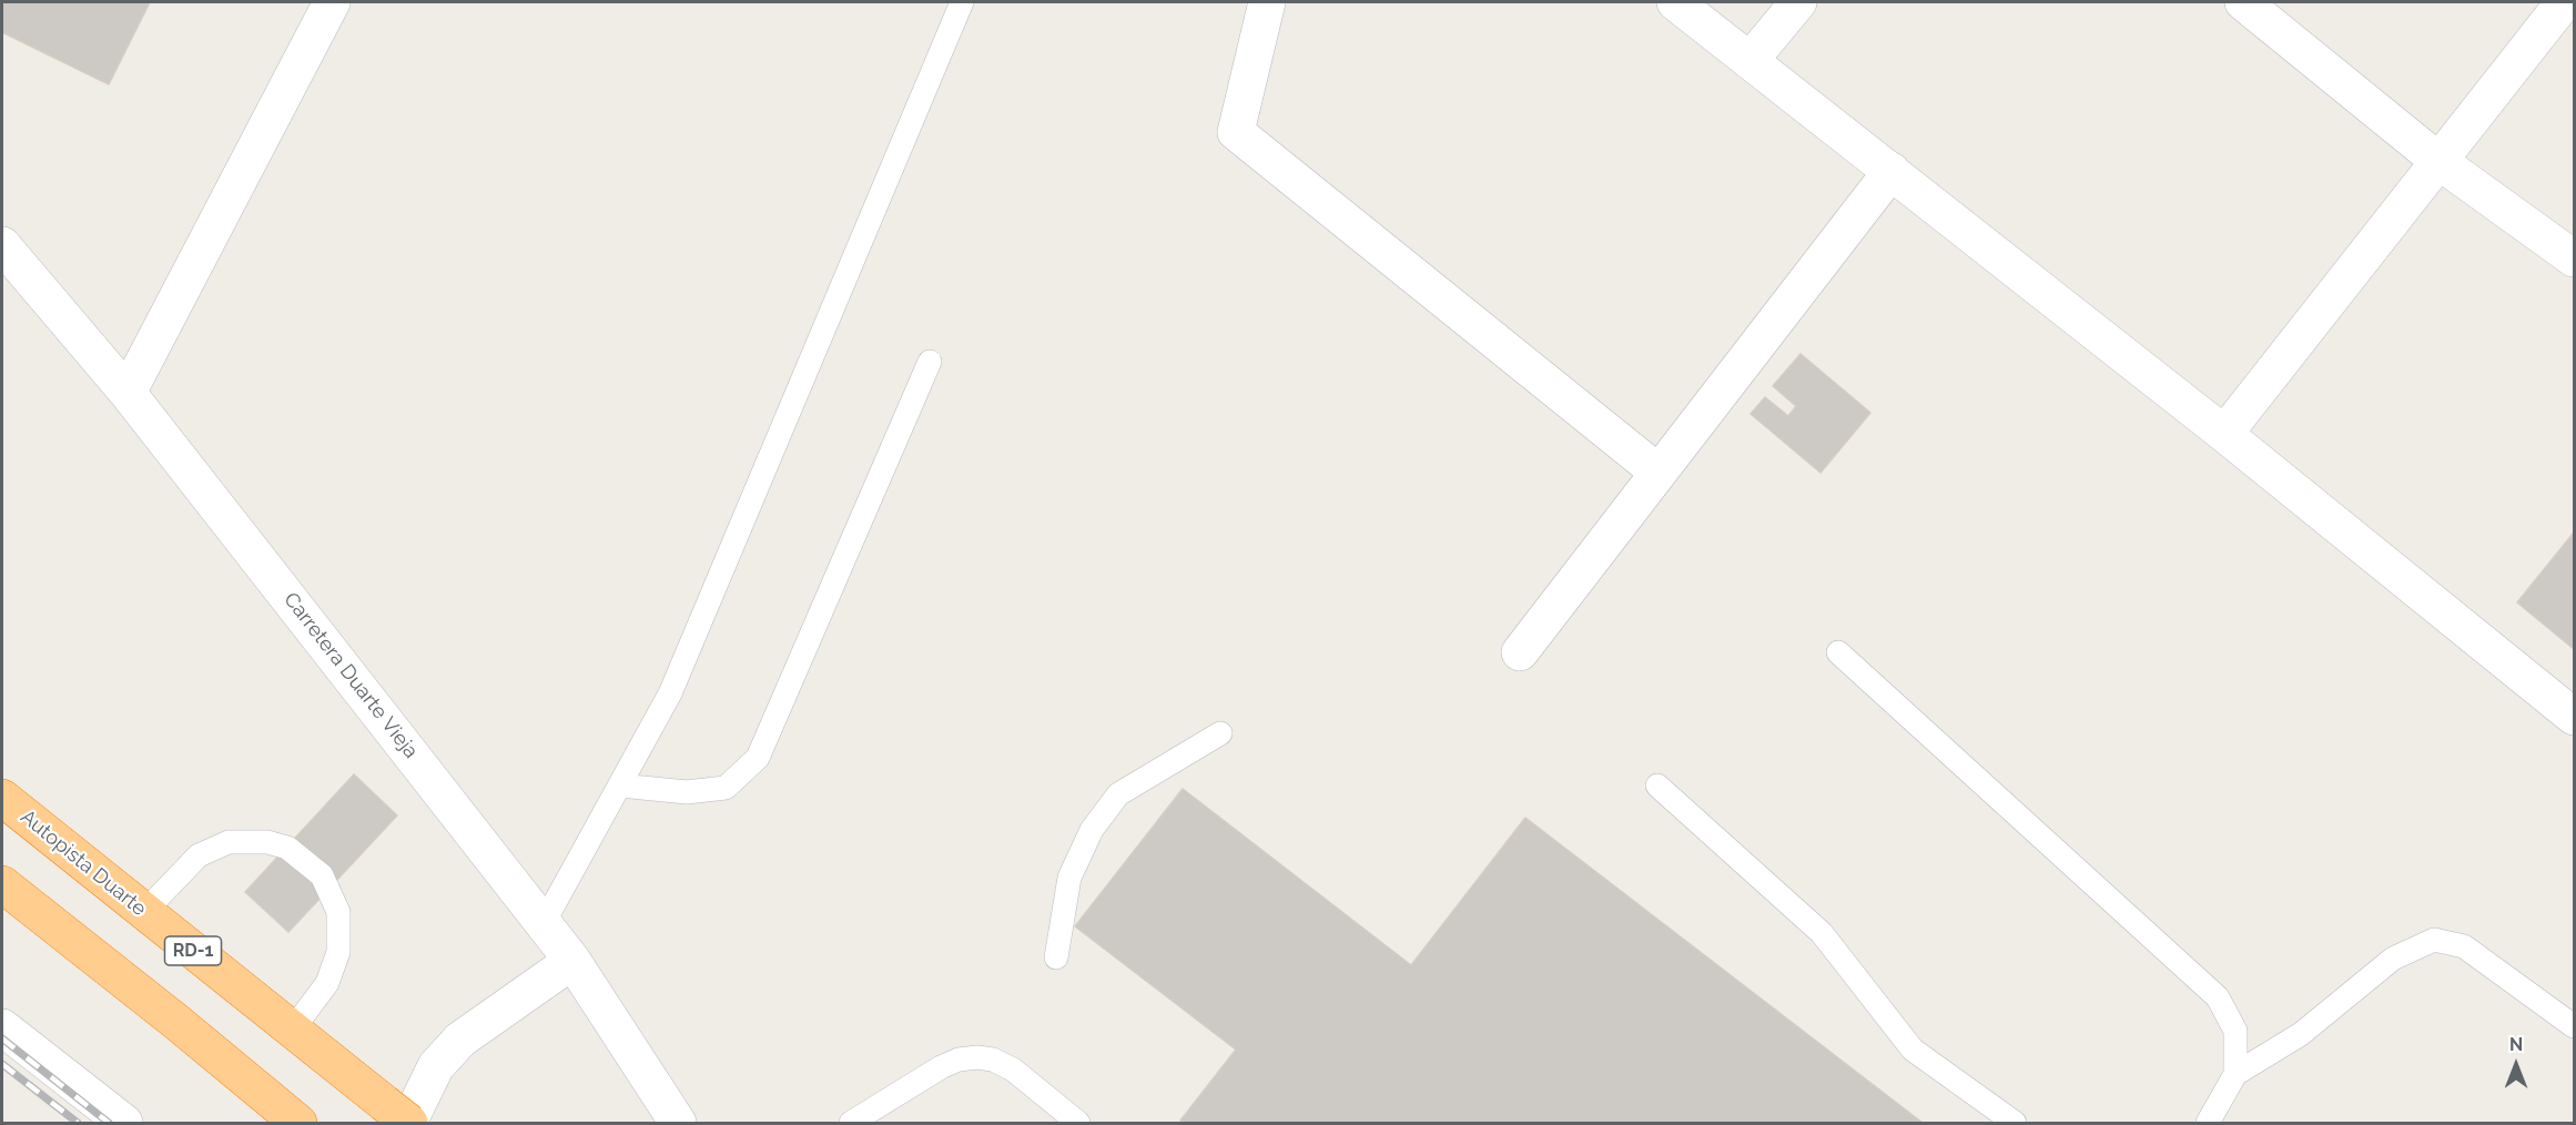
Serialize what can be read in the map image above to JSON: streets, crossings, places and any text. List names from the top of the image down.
{
  "streets": {
    "highway": ["Autopista Duarte", "RD-1"],
    "street": ["Carretera Duarte Vieja"]
  },
  "north": "top"
}
